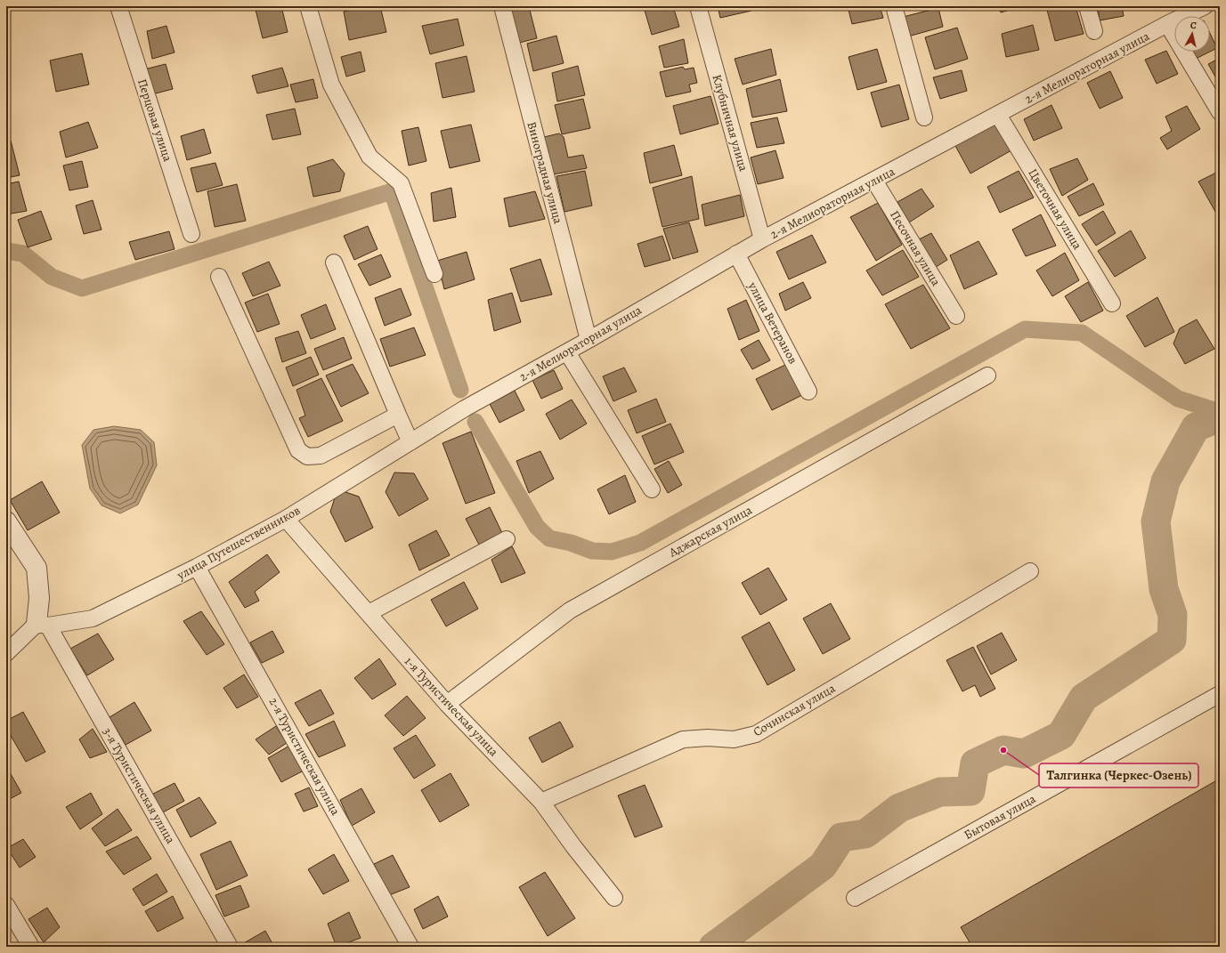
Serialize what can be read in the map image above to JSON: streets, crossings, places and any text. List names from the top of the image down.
{
  "streets": {
    "street": [
      "2-я Мелиораторная улица",
      "Перцовая улица",
      "Клубничная улица",
      "Виноградная улица",
      "Цветочная улица",
      "Песочная улица",
      "улица Ветеранов",
      "Аджарская улица",
      "улица Путешественников",
      "1-я Туристическая улица",
      "Сочинская улица",
      "2-я Туристическая улица",
      "3-я Туристическая улица",
      "Бытовая улица"
    ]
  },
  "crossings": [
    ["2-я Мелиораторная улица", "Клубничная улица"],
    ["2-я Мелиораторная улица", "Виноградная улица"],
    ["2-я Мелиораторная улица", "Цветочная улица"],
    ["2-я Мелиораторная улица", "Песочная улица"],
    ["2-я Мелиораторная улица", "улица Ветеранов"],
    ["2-я Мелиораторная улица", "улица Путешественников"],
    ["Аджарская улица", "1-я Туристическая улица"],
    ["улица Путешественников", "1-я Туристическая улица"],
    ["улица Путешественников", "2-я Туристическая улица"],
    ["улица Путешественников", "3-я Туристическая улица"],
    ["1-я Туристическая улица", "Сочинская улица"]
  ],
  "places": ["Талгинка (Черкес-Озень)"],
  "north": "top"
}
